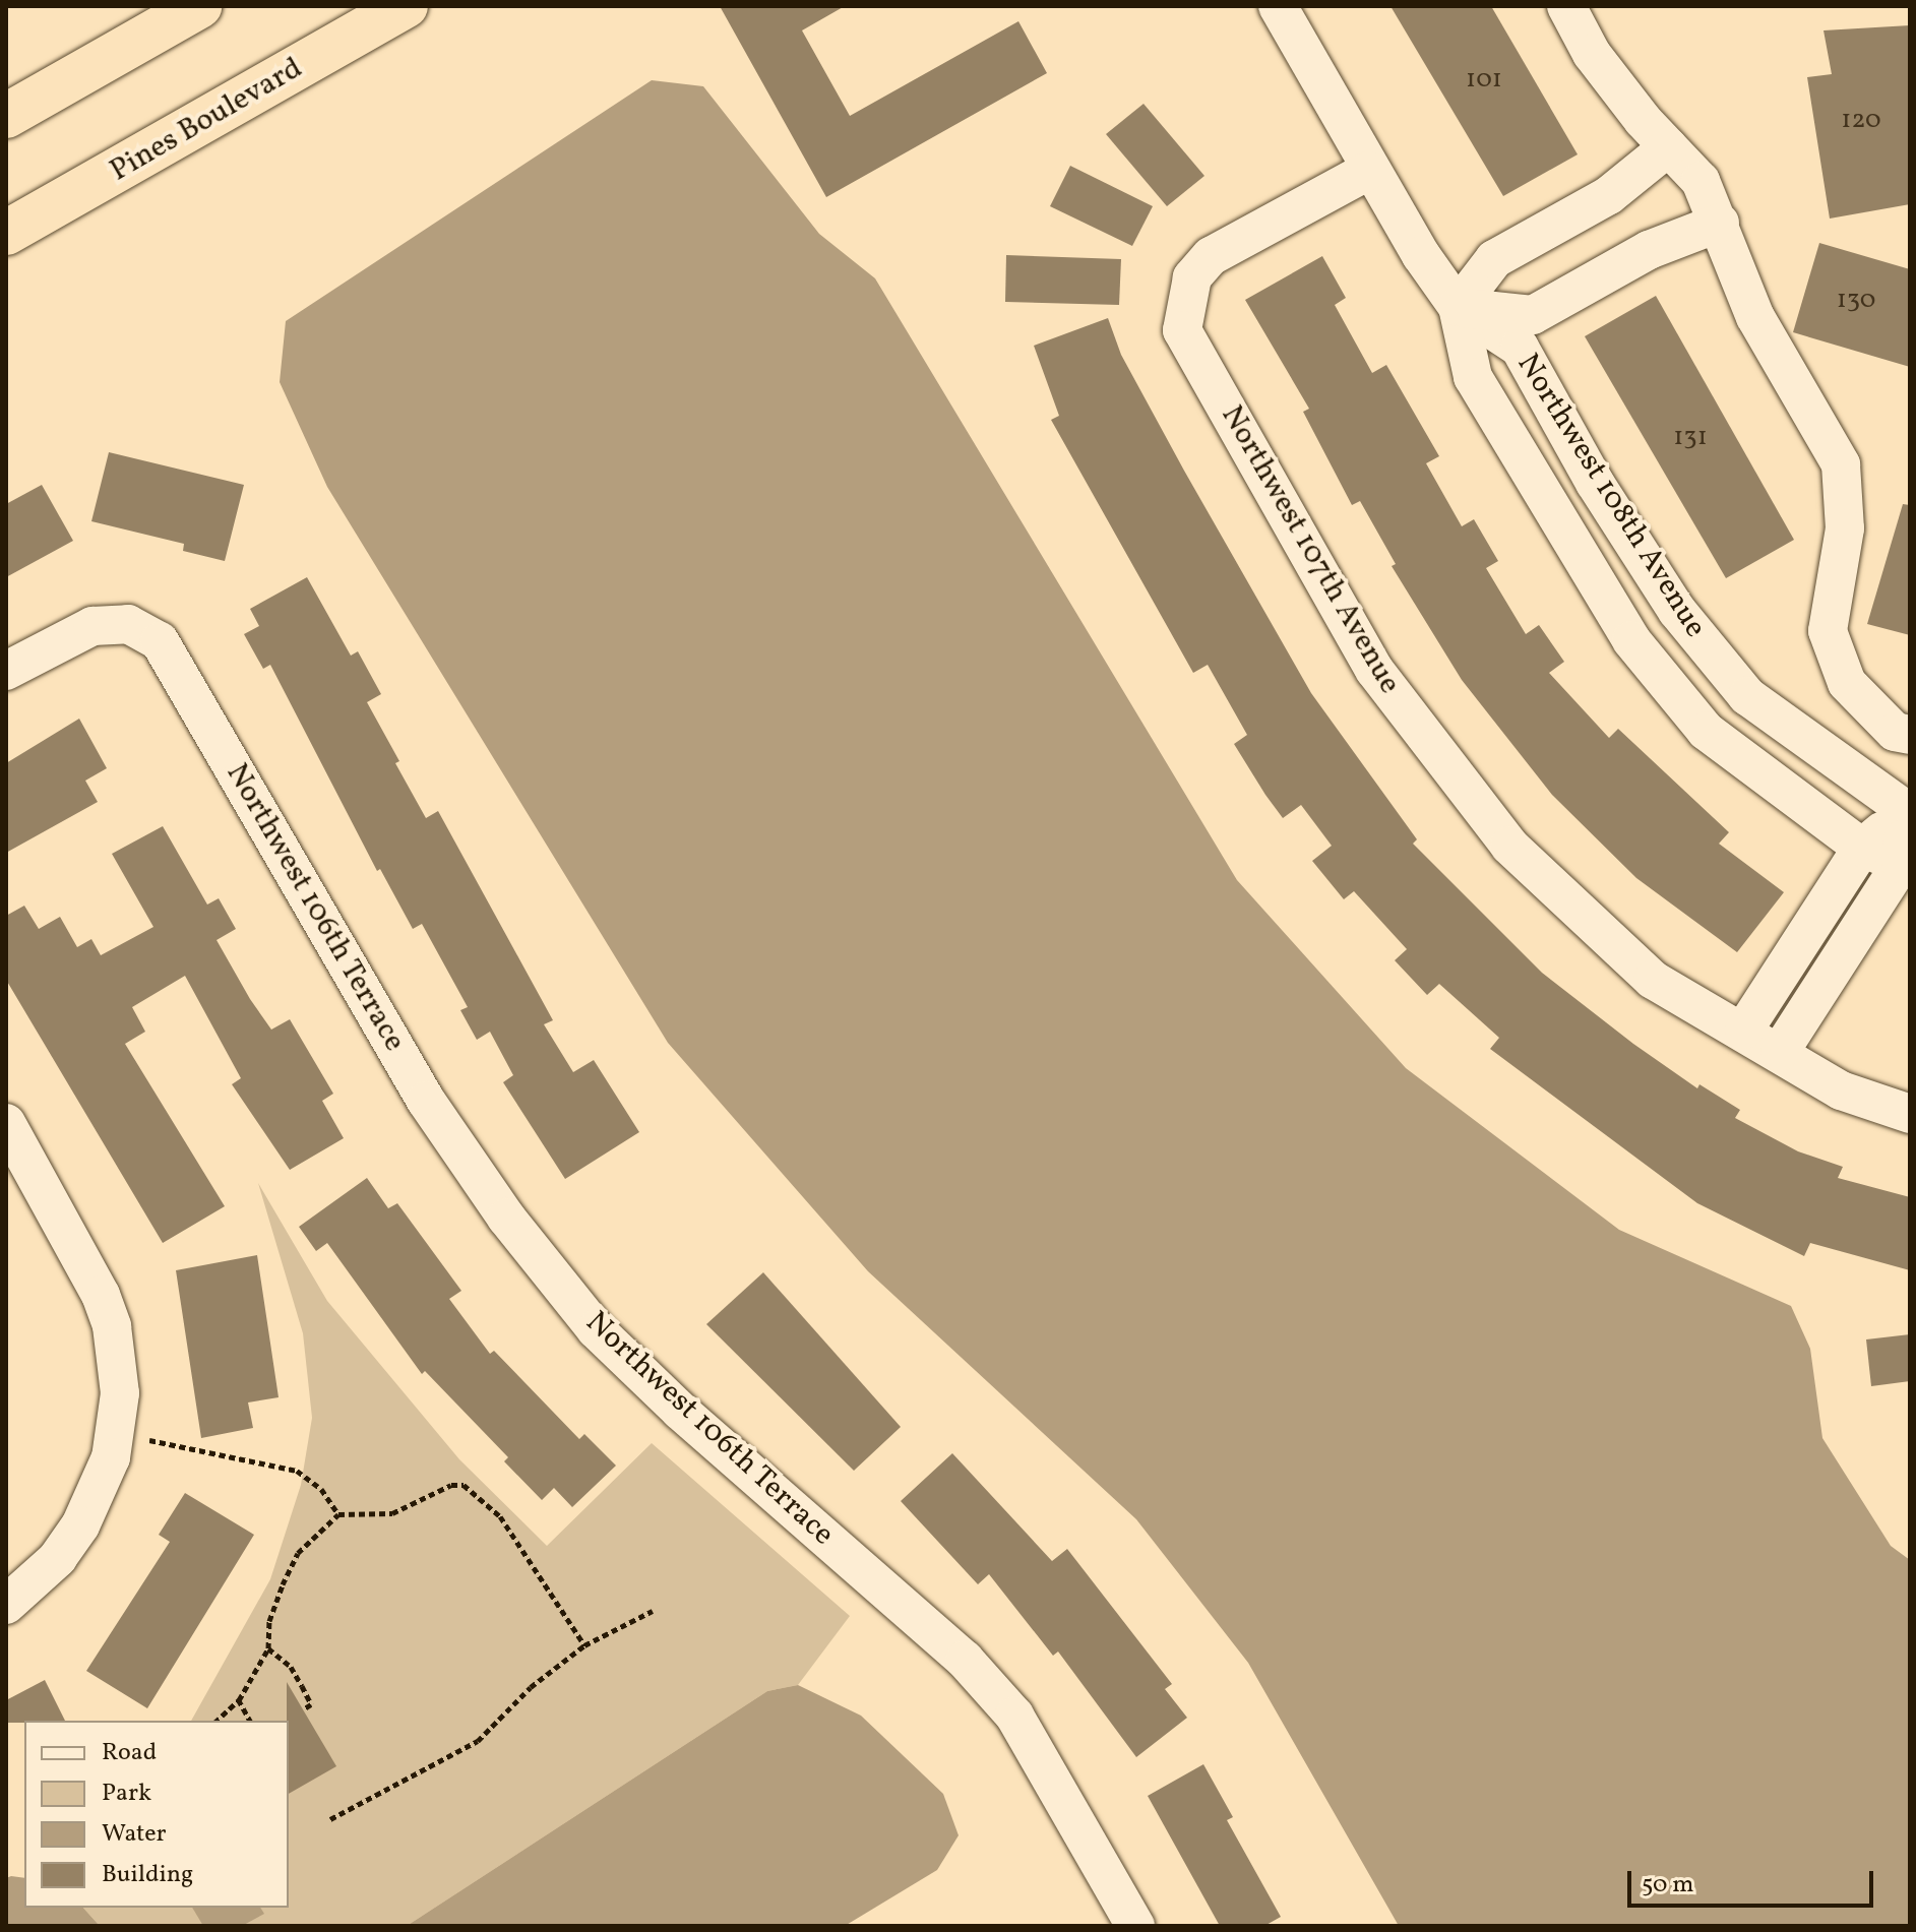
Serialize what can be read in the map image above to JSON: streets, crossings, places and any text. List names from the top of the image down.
{
  "streets": {
    "highway": ["Pines Boulevard"],
    "street": ["Northwest 108th Avenue", "Northwest 107th Avenue", "Northwest 106th Terrace"]
  },
  "crossings": [
    ["Northwest 108th Avenue", "Northwest 107th Avenue"]
  ],
  "house_numbers": [
    "101",
    "120",
    "130",
    "131"
  ],
  "legend": [
    "Road",
    "Park",
    "Water",
    "Building"
  ],
  "scale_bar": "50 m"
}
